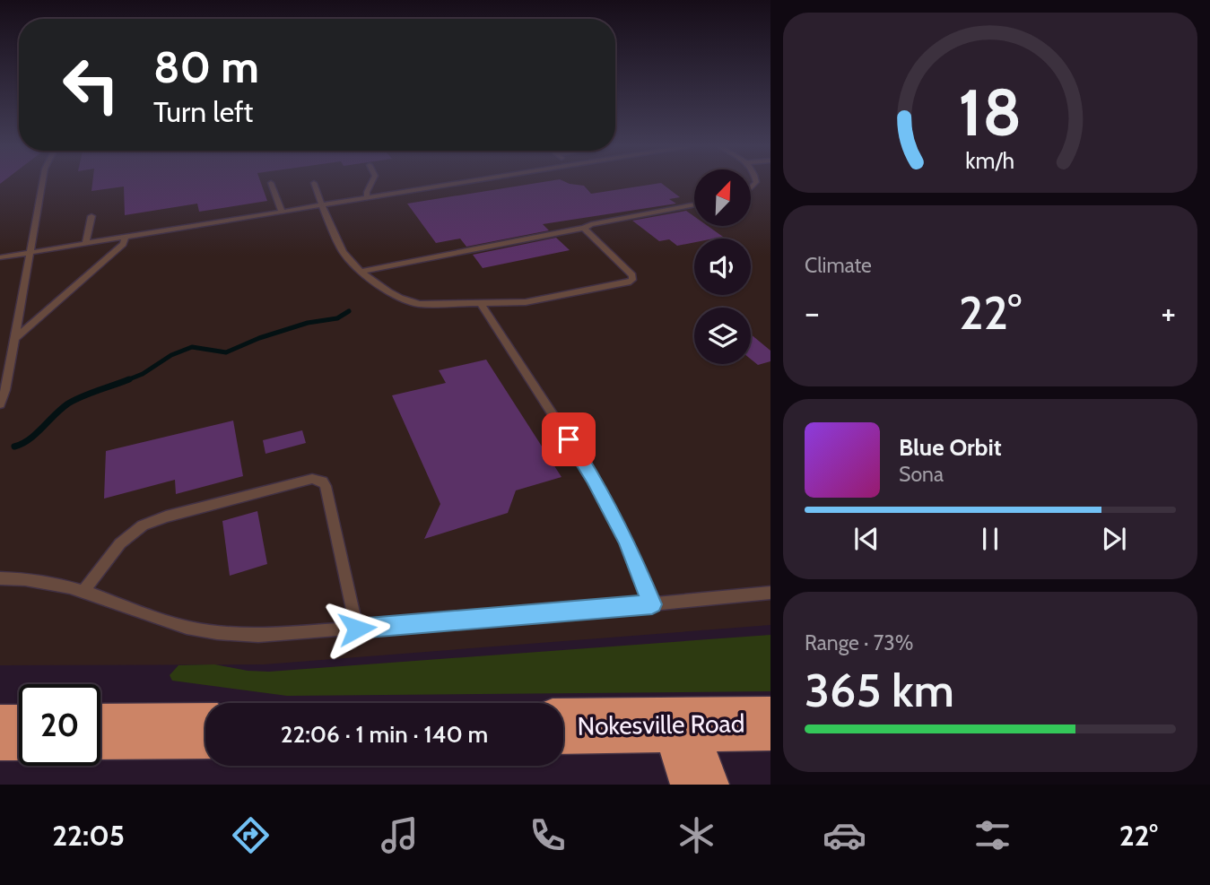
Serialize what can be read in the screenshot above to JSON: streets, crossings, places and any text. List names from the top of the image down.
{
  "streets": {
    "highway": ["Nokesville Road"]
  },
  "north": "top right",
  "page": {
    "turn": ["80 m", "Turn left"],
    "tile": [
      "Climate",
      ["Range · 73%", "365 km"]
    ],
    "heat": ["−", "22°", "+"],
    "song": ["Blue Orbit", "Sona"],
    "limit": "20",
    "trip": "22:06 · 1 min · 140 m",
    "tabs": ["22:05", "22°"],
    "gauge": ["18", "km/h"]
  }
}
